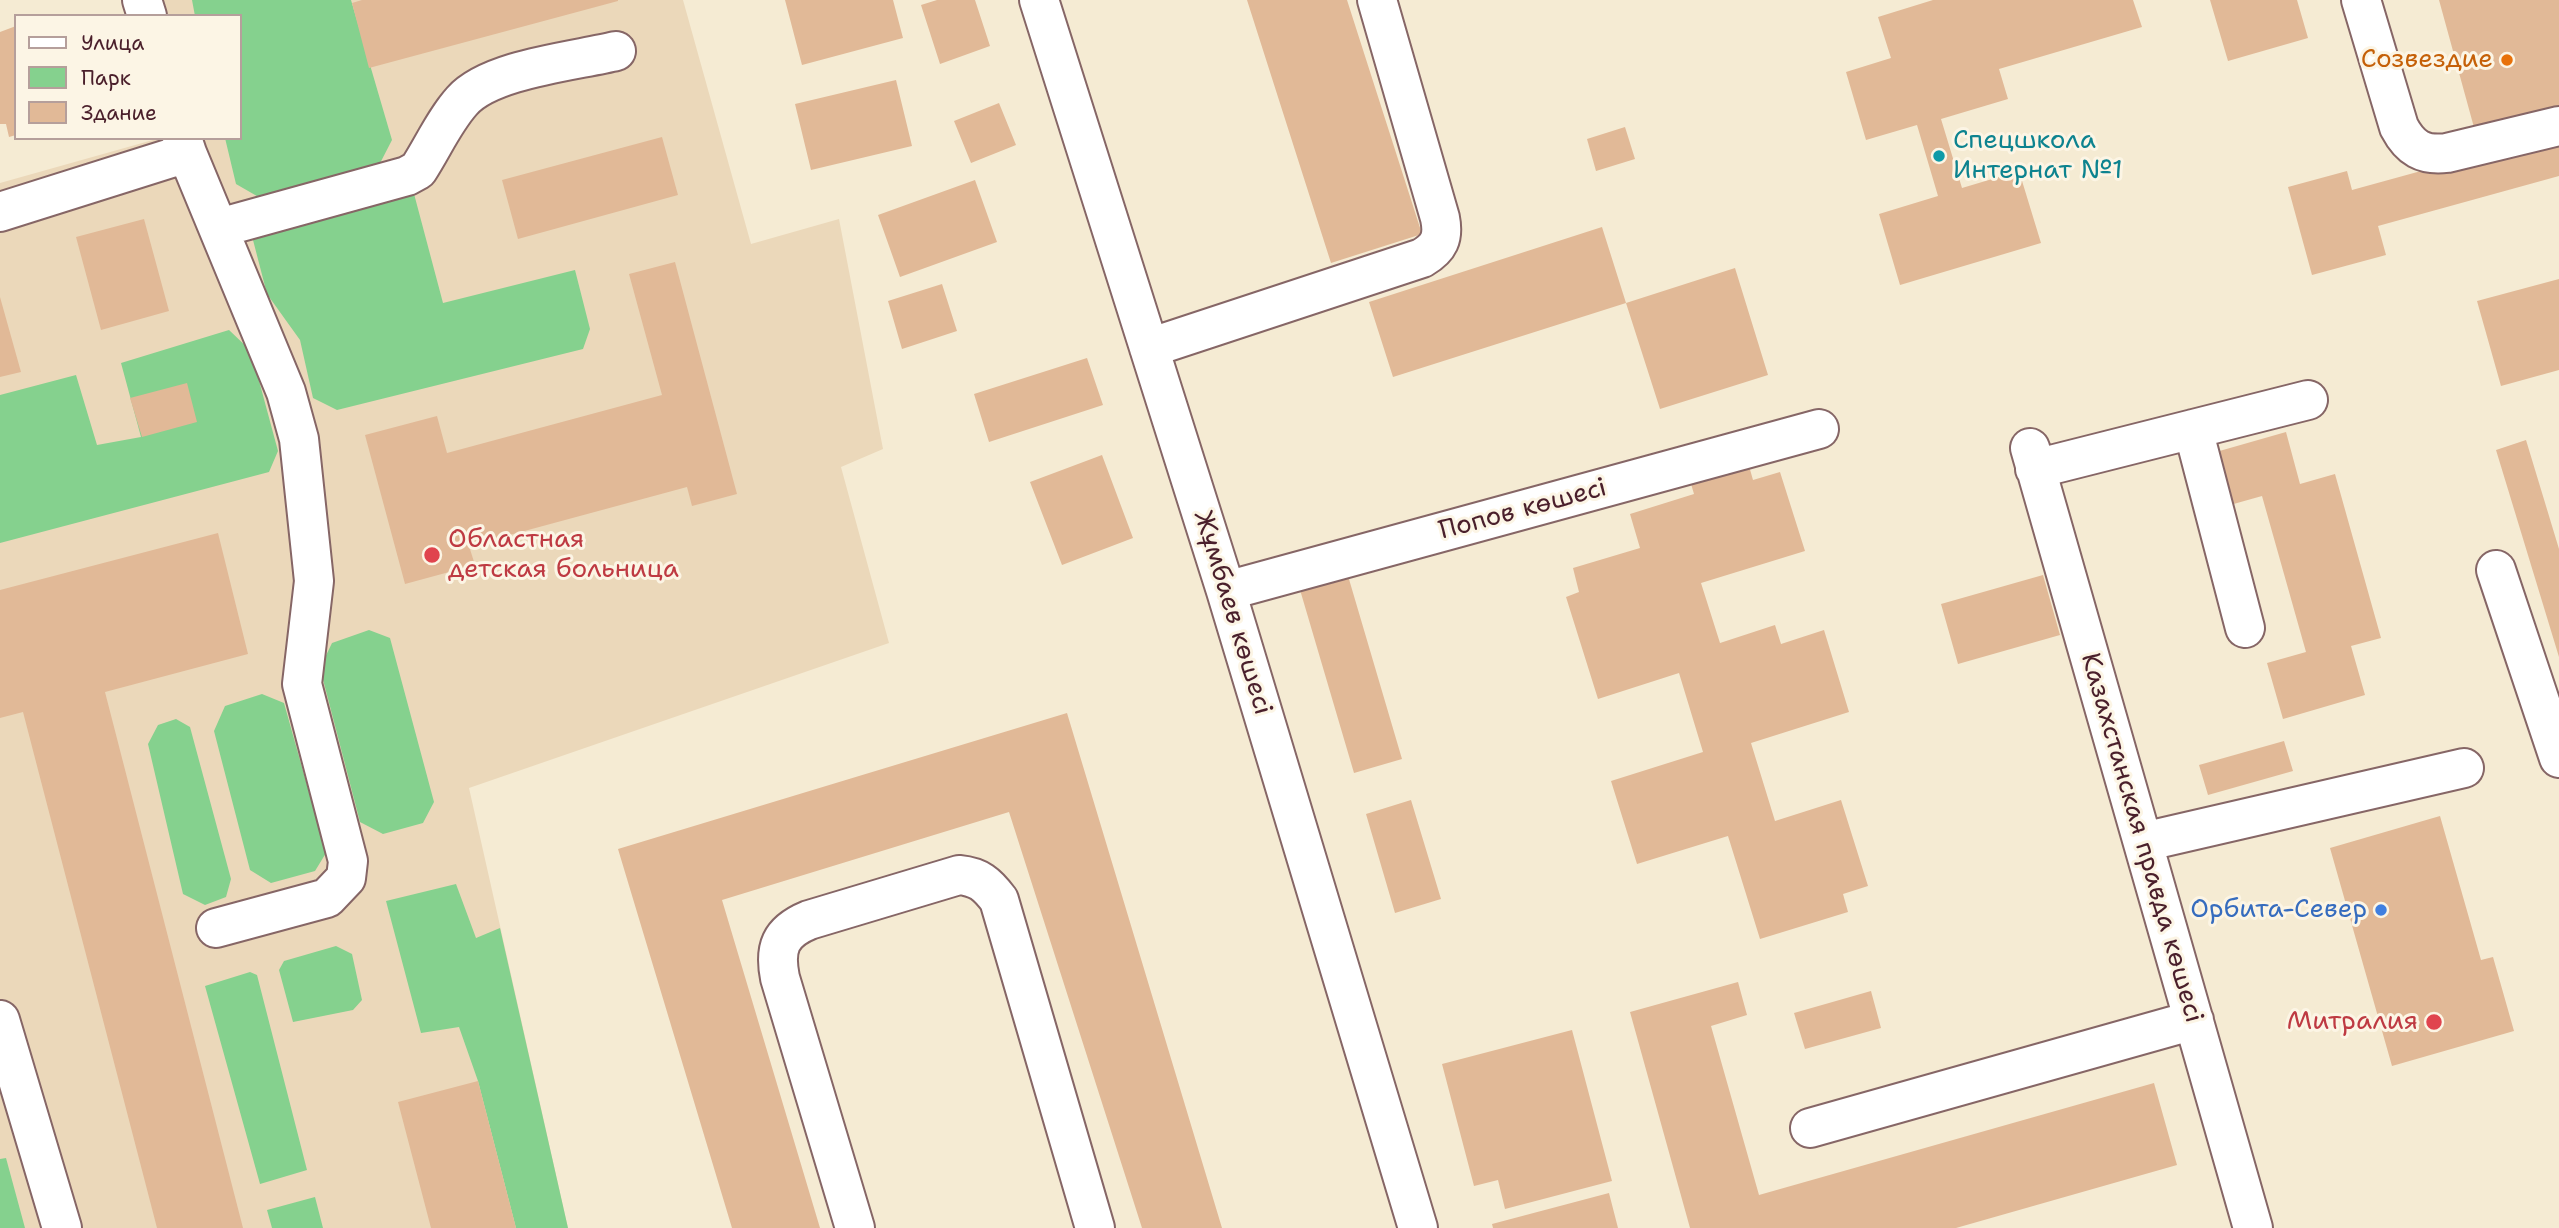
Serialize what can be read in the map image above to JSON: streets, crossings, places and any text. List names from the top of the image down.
{
  "streets": {
    "street": ["Попов көшесі", "Жұмбаев көшесі", "Казахстанская правда көшесі"]
  },
  "crossings": [
    ["Попов көшесі", "Жұмбаев көшесі"]
  ],
  "places": [
    "Созвездие",
    "Спецшкола Интернат №1",
    "Областная детская больница",
    "Орбита-Север",
    "Митралия"
  ],
  "legend": ["Улица", "Парк", "Здание"]
}
